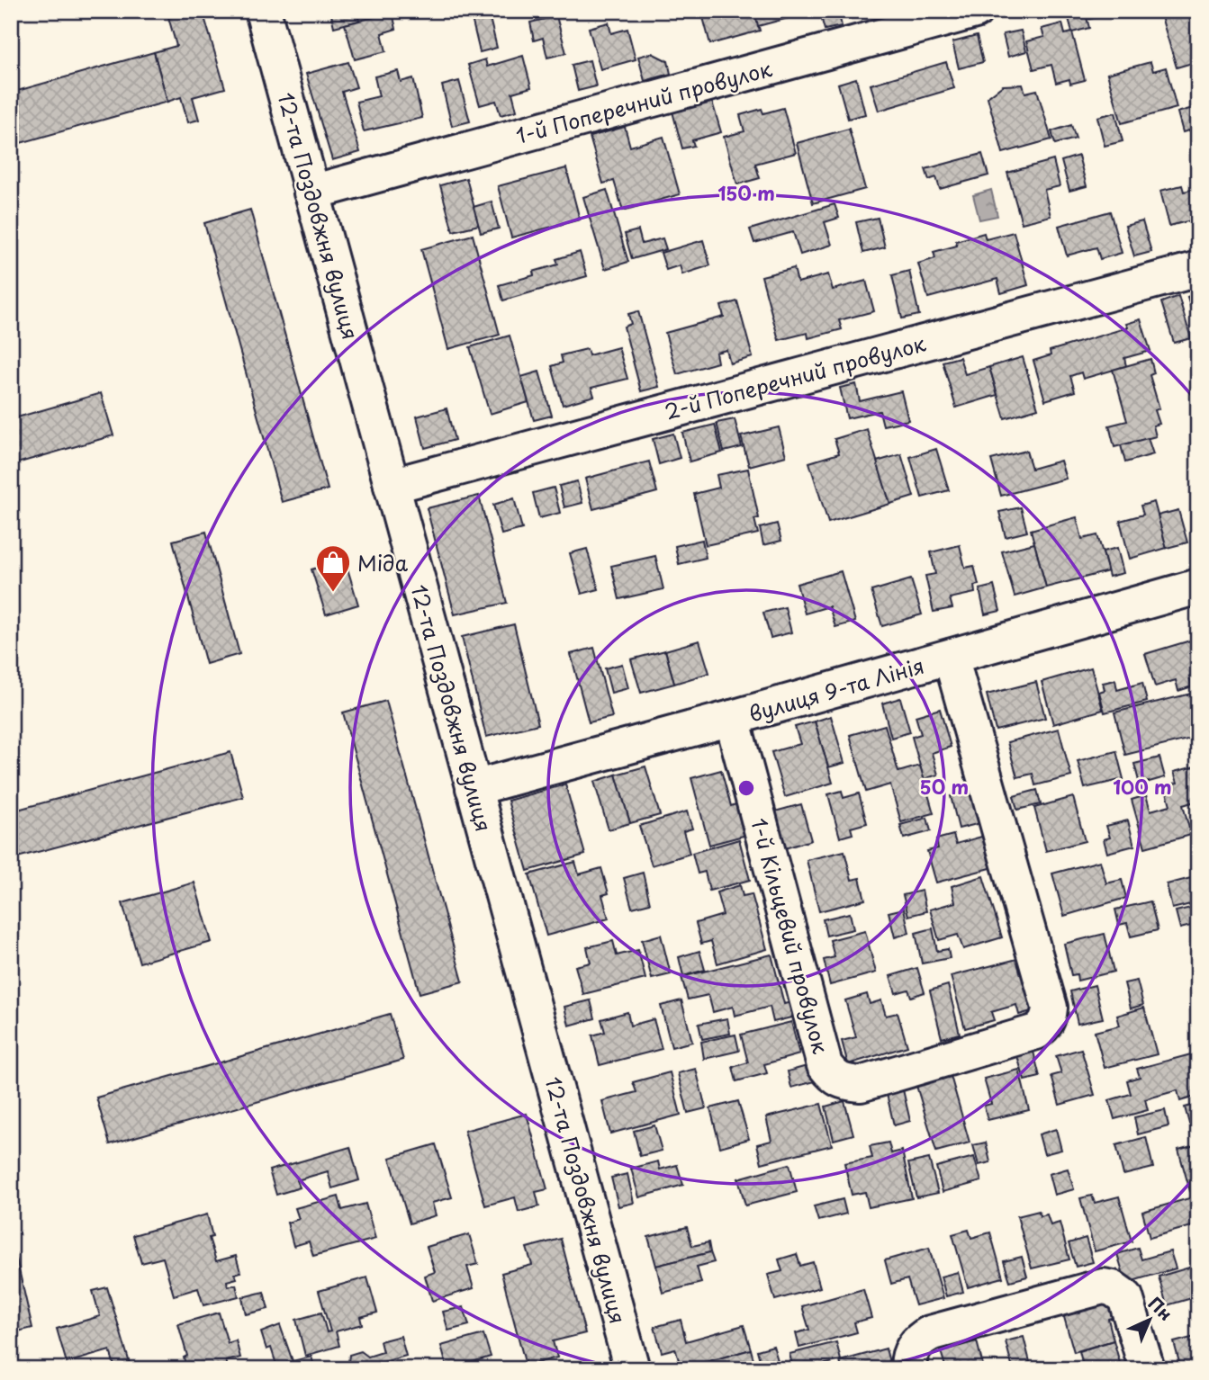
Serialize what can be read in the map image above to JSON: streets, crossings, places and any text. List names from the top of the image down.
{
  "streets": {
    "street": [
      "1-й Поперечний провулок",
      "12-та Поздовжня вулиця",
      "2-й Поперечний провулок",
      "вулиця 9-та Лінія",
      "1-й Кільцевий провулок"
    ]
  },
  "crossings": [
    ["1-й Поперечний провулок", "12-та Поздовжня вулиця"],
    ["12-та Поздовжня вулиця", "2-й Поперечний провулок"],
    ["12-та Поздовжня вулиця", "вулиця 9-та Лінія"],
    ["вулиця 9-та Лінія", "1-й Кільцевий провулок"]
  ],
  "places": {
    "shop": ["Міда"]
  },
  "north": "top right",
  "rings": ["150 m", "50 m", "100 m"]
}
